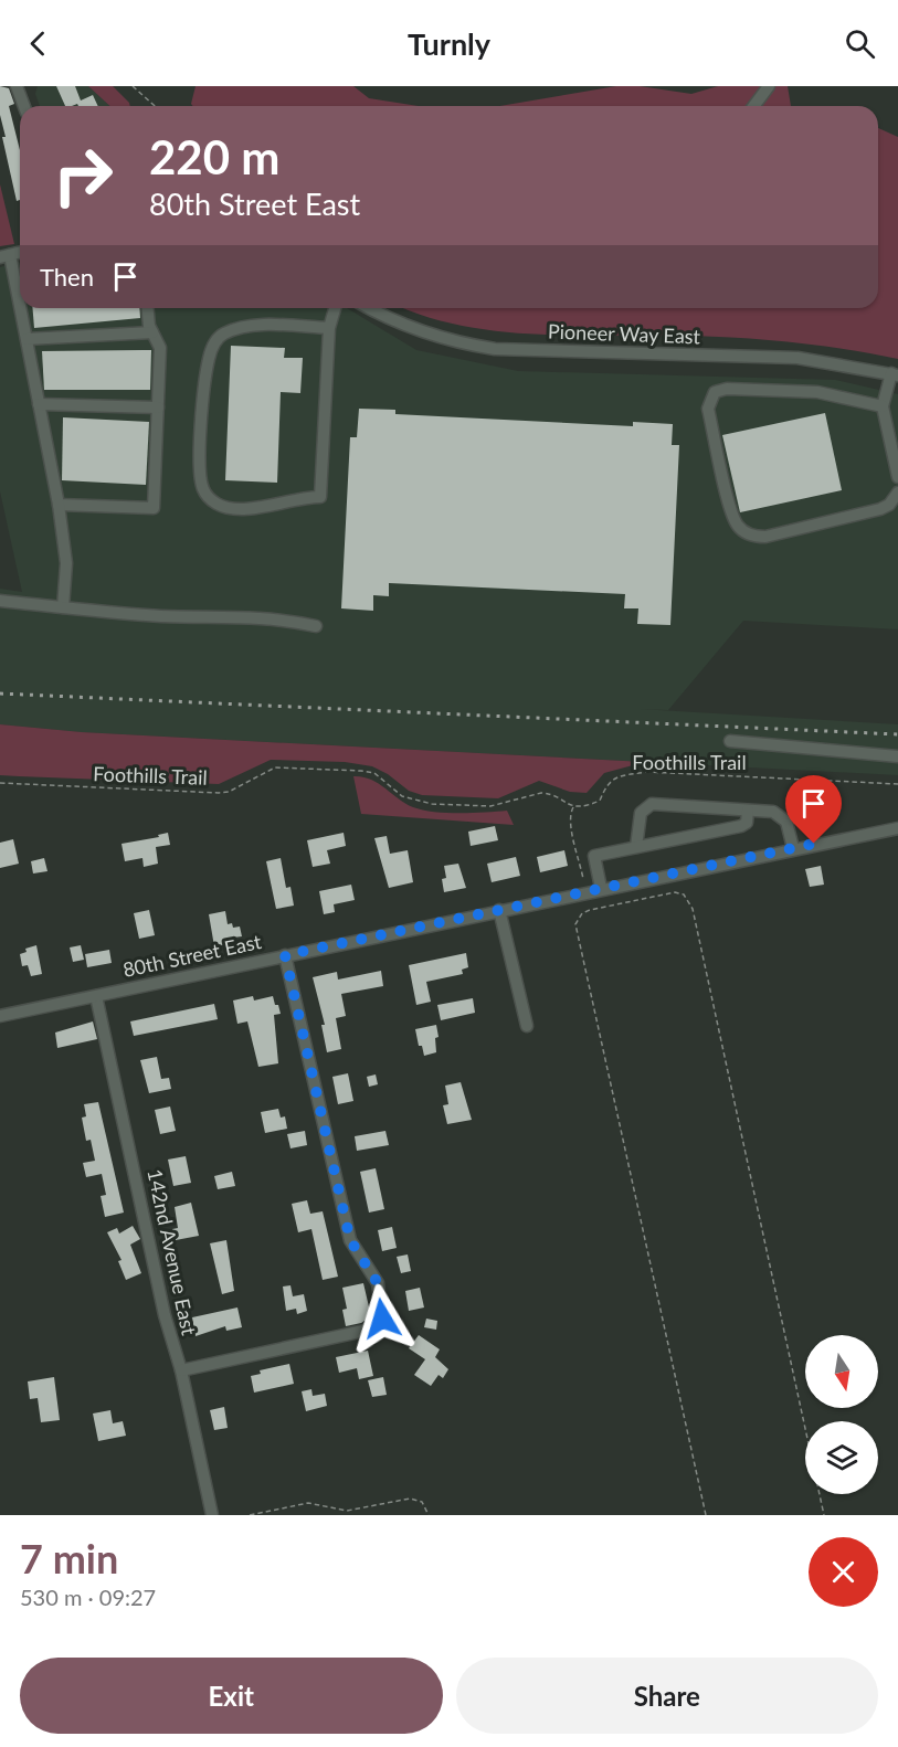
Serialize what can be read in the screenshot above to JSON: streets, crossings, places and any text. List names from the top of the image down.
{
  "streets": {
    "street": ["Pioneer Way East", "80th Street East", "142nd Avenue East"],
    "path": ["Foothills Trail"]
  },
  "crossings": [
    ["80th Street East", "142nd Avenue East"]
  ],
  "north": "bottom",
  "page": {
    "header": "Turnly",
    "turn": ["220 m", "80th Street East"],
    "then": "Then",
    "heading": ["7 min", "530 m · 09:27"],
    "buttons": ["Exit", "Share"]
  }
}
